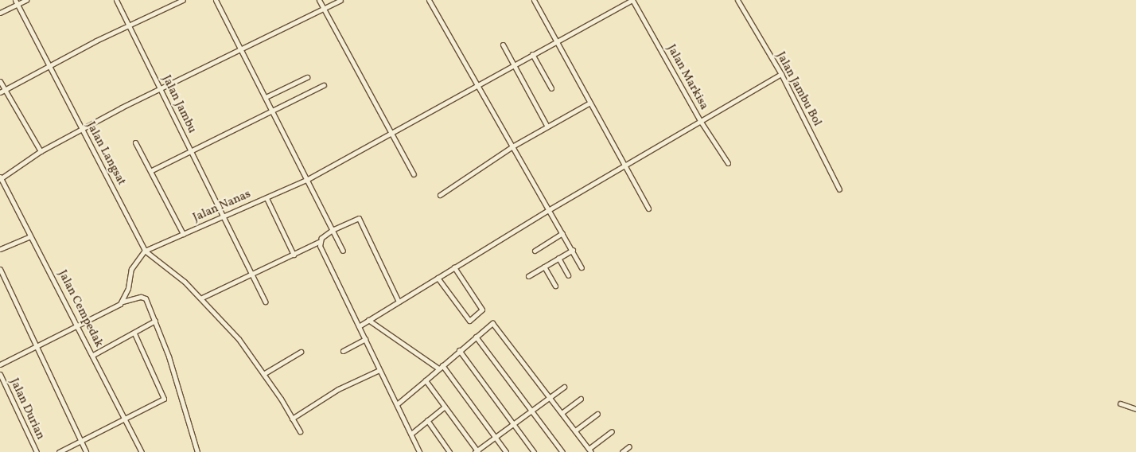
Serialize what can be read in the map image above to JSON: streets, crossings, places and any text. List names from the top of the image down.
{
  "streets": {
    "street": [
      "Jalan Markisa",
      "Jalan Jambu Bol",
      "Jalan Jambu",
      "Jalan Langsat",
      "Jalan Nanas",
      "Jalan Cempedak",
      "Jalan Durian"
    ]
  },
  "crossings": [
    ["Jalan Markisa", "Jalan Nanas"],
    ["Jalan Jambu", "Jalan Nanas"],
    ["Jalan Langsat", "Jalan Nanas"]
  ]
}
